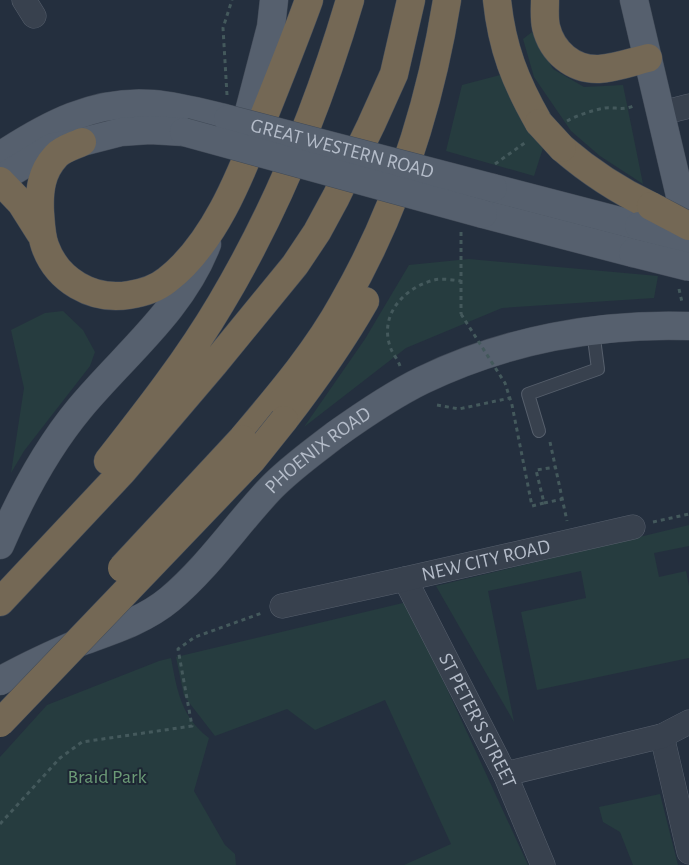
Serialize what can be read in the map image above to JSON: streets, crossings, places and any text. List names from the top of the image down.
{
  "streets": {
    "main road": ["GREAT WESTERN ROAD", "PHOENIX ROAD"],
    "street": ["NEW CITY ROAD", "ST PETER'S STREET"]
  },
  "crossings": [
    ["NEW CITY ROAD", "ST PETER'S STREET"]
  ],
  "parks": ["Braid Park"]
}
